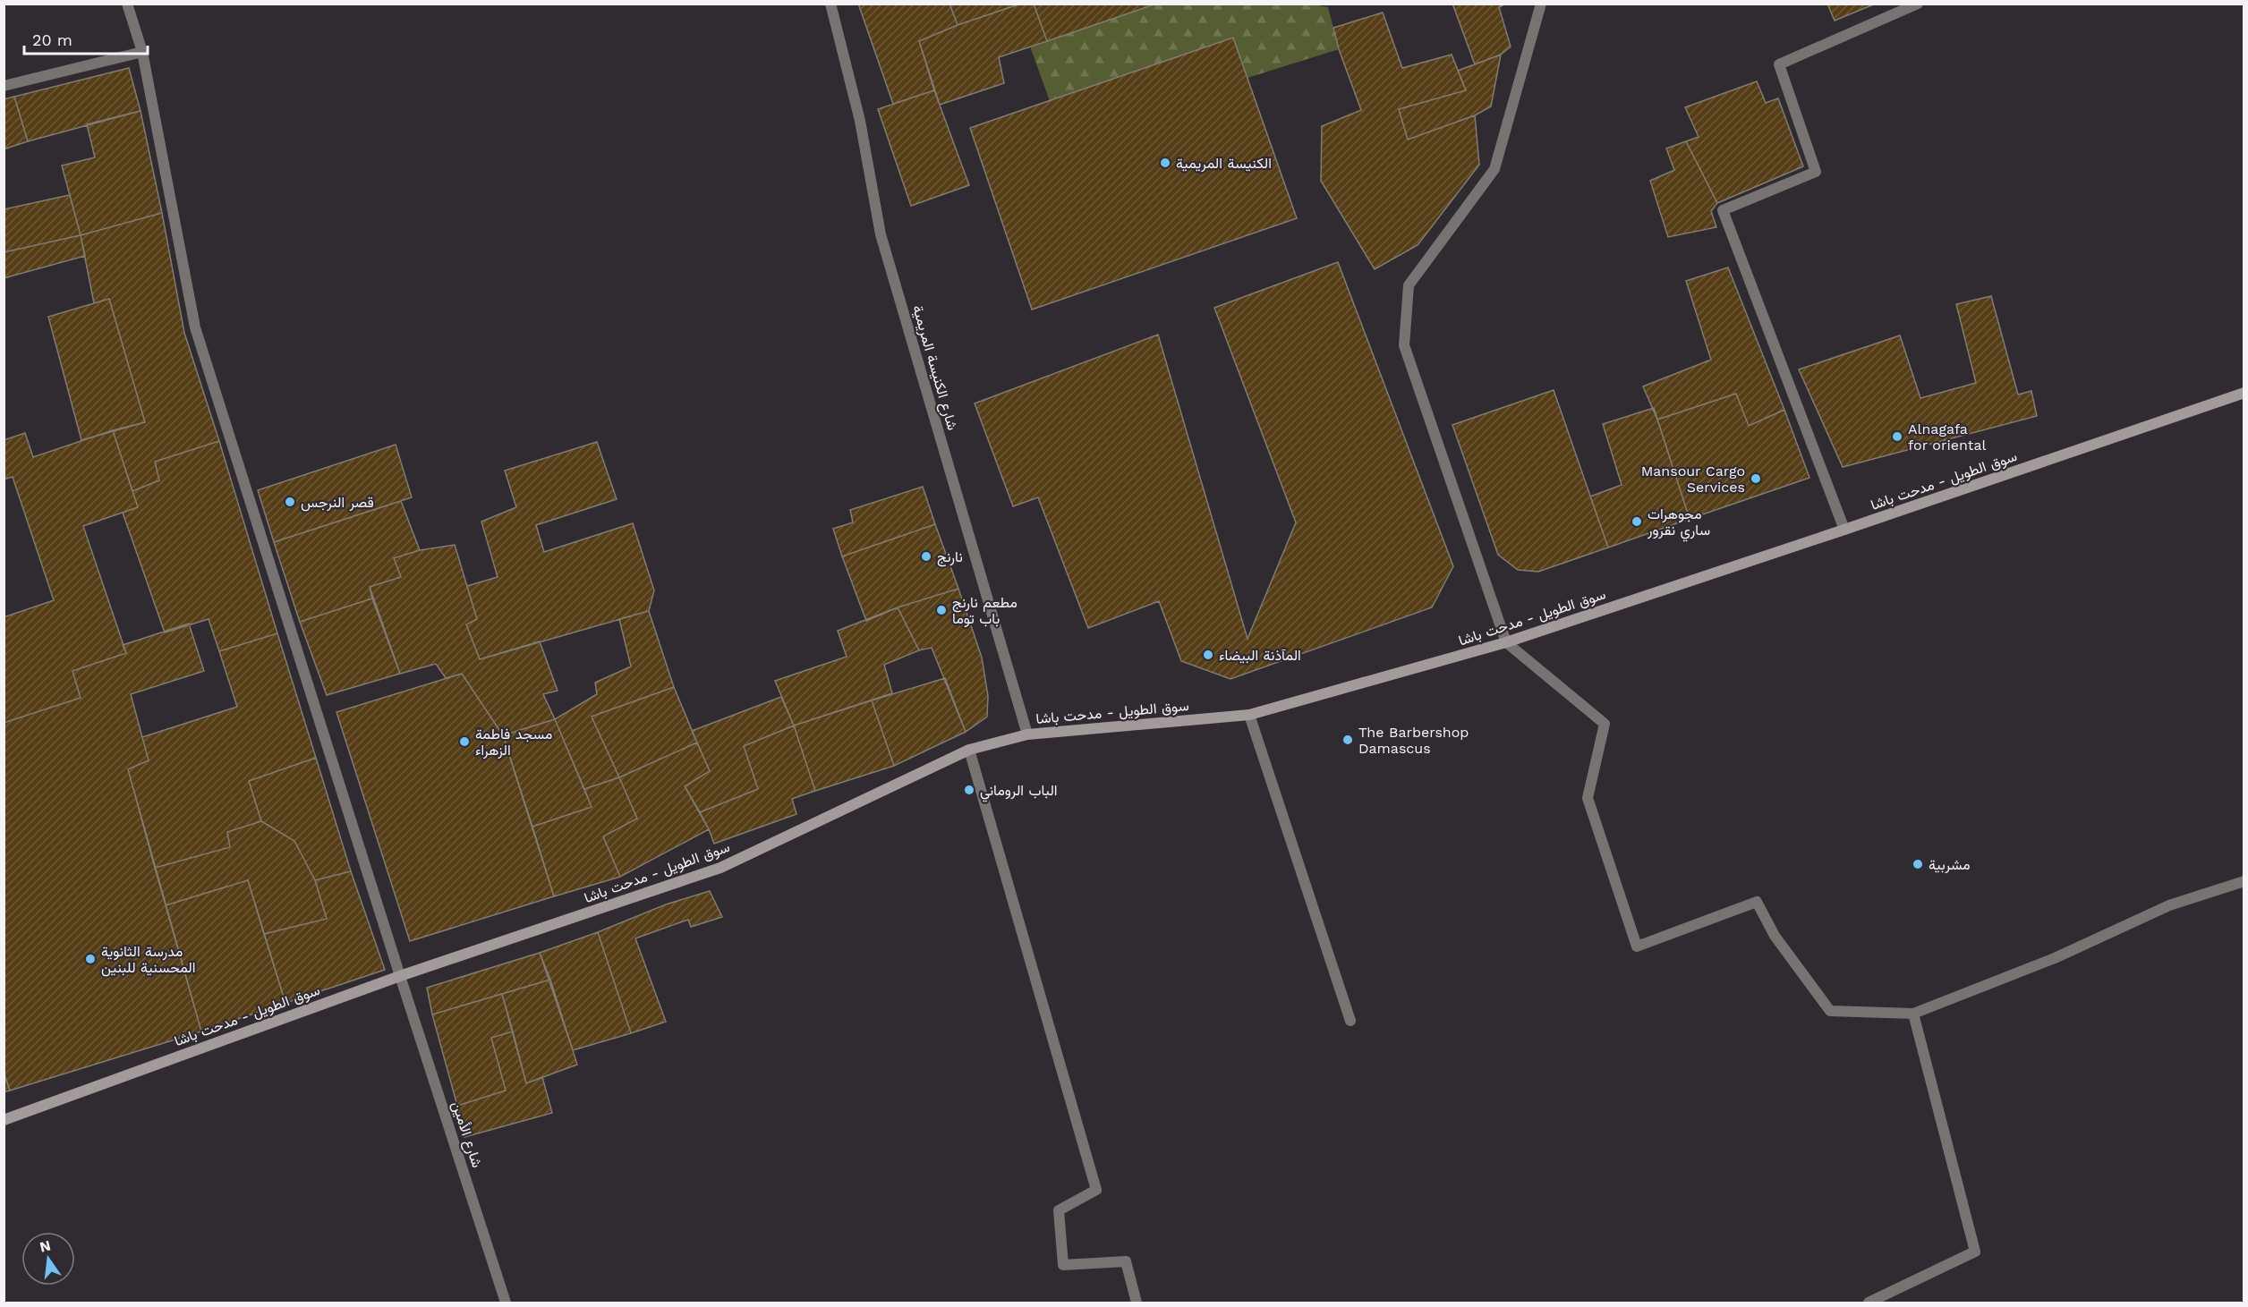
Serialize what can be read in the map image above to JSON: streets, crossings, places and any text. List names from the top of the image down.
{
  "streets": {
    "street": ["شارع الكنيسة المريمية", "سوق الطويل - مدحت باشا", "شارع الأمين"]
  },
  "crossings": [
    ["شارع الكنيسة المريمية", "سوق الطويل - مدحت باشا"],
    ["سوق الطويل - مدحت باشا", "شارع الأمين"]
  ],
  "places": [
    "الكنيسة المريمية",
    "Alnagafa for oriental",
    "Mansour Cargo Services",
    "قصر النرجس",
    "مجوهرات ساري نقرور",
    "نارنج",
    "مطعم نارنج باب توما",
    "المآذنة البيضاء",
    "The Barbershop Damascus",
    "مسجد فاطمة الزهراء",
    "الباب الروماني",
    "مشربية",
    "مدرسة الثانوية المحسنية للبنين"
  ],
  "scale_bar": "20 m",
  "north": "top"
}
